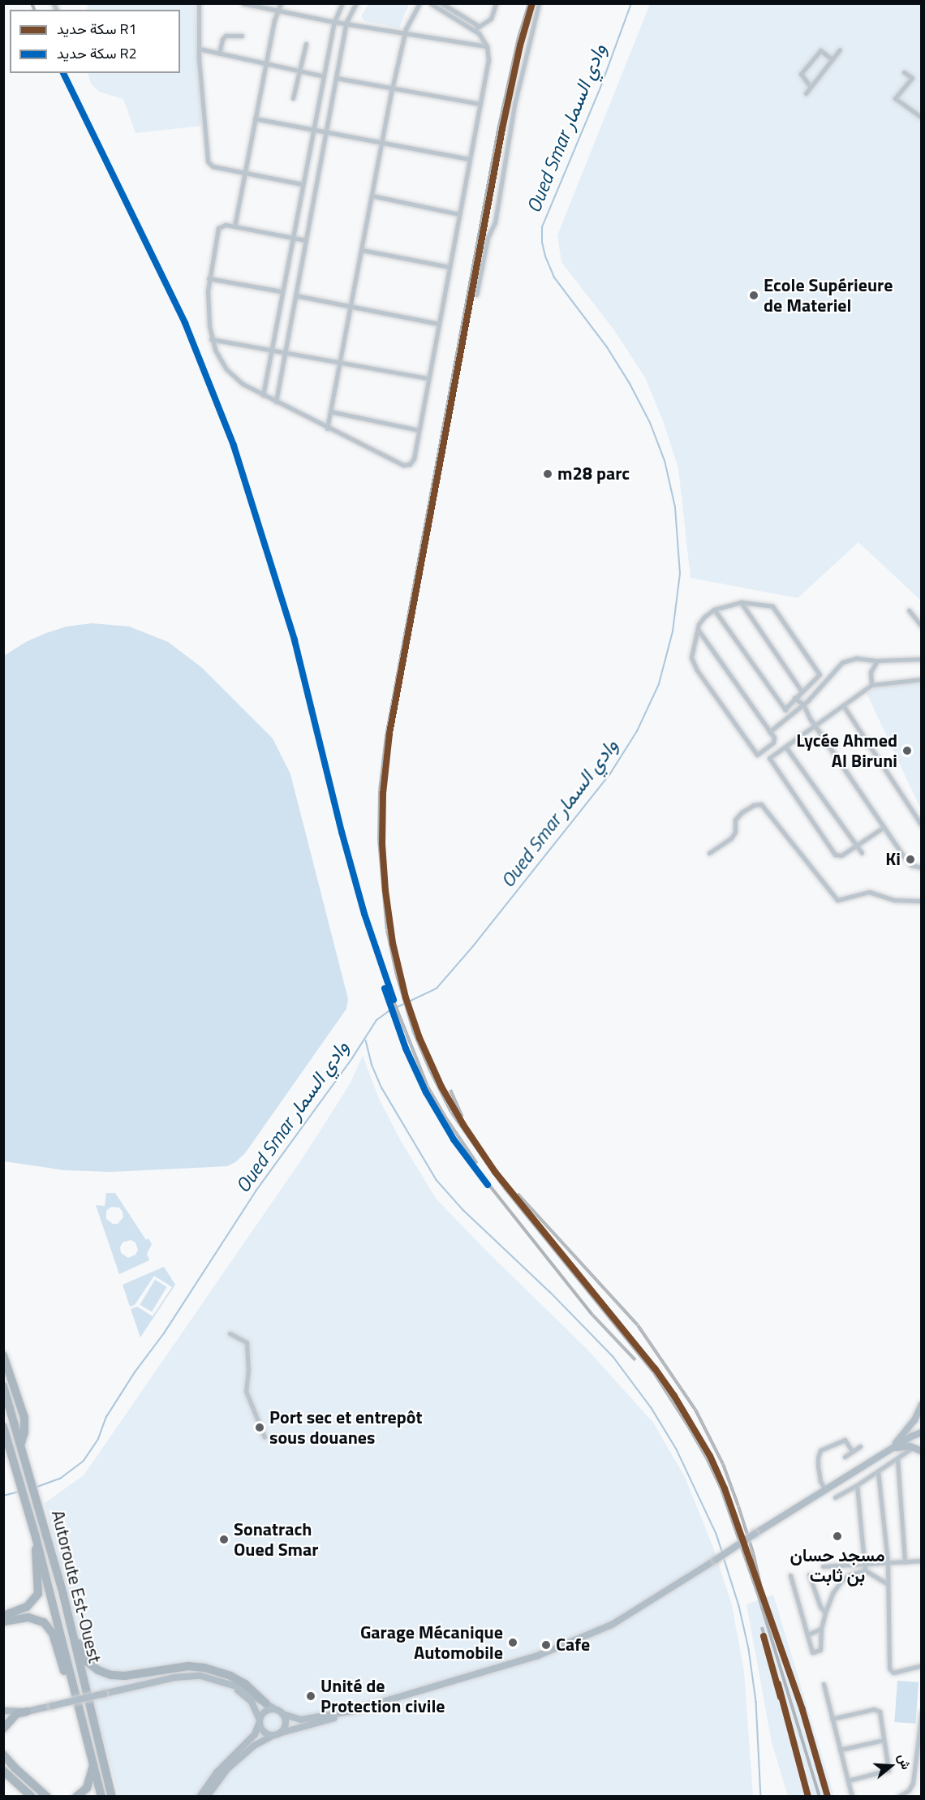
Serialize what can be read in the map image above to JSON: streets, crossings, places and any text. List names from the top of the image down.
{
  "streets": {
    "highway": ["Autoroute Est-Ouest"]
  },
  "water": ["Oued Smar وادي السمار"],
  "places": [
    "Ecole Supérieure de Materiel",
    "m28 parc",
    "Lycée Ahmed Al Biruni",
    "Ki",
    "Port sec et entrepôt sous douanes",
    "مسجد حسان بن ثابت",
    "Sonatrach Oued Smar",
    "Garage Mécanique Automobile",
    "Cafe",
    "Unité de Protection civile"
  ],
  "lines": ["rail line R1", "rail line R2"],
  "legend": ["سكة حديد R1", "سكة حديد R2"],
  "north": "right"
}
